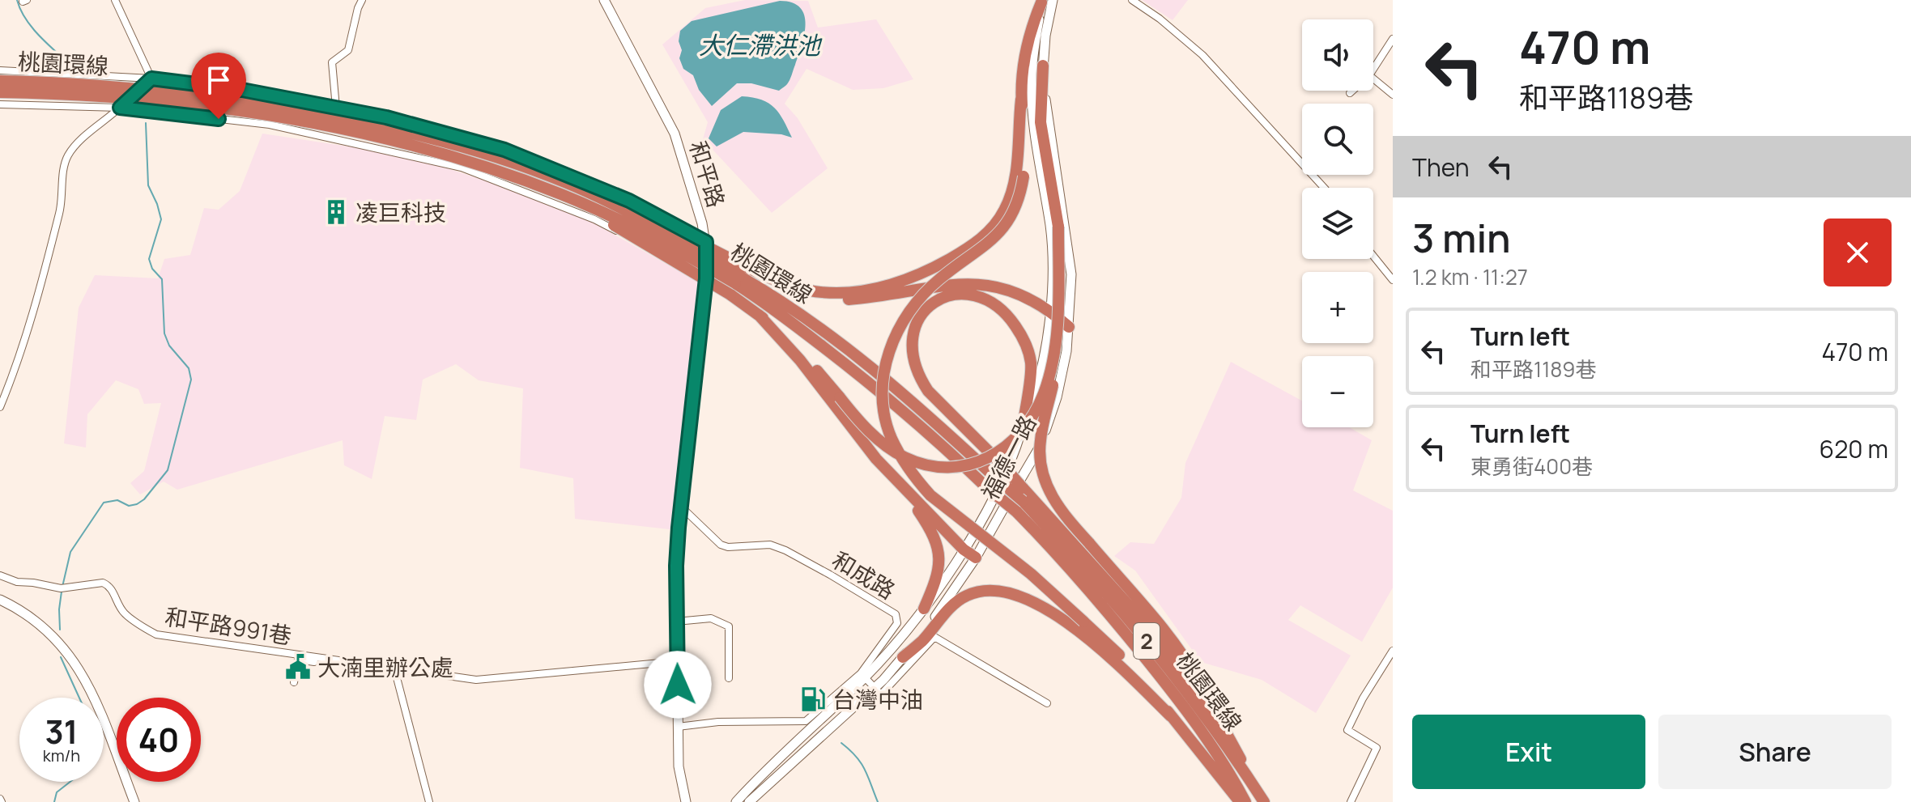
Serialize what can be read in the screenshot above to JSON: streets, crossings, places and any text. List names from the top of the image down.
{
  "streets": {
    "highway": ["桃園環線", "2"],
    "main road": ["和平路", "福德一路"],
    "street": ["和成路", "和平路991巷"]
  },
  "crossings": [
    ["和平路", "和成路"],
    ["和平路", "和平路991巷"],
    ["福德一路", "和成路"]
  ],
  "water": ["大仁滯洪池"],
  "places": {
    "building": ["凌巨科技"],
    "public building": ["大湳里辦公處"],
    "fuel station": ["台灣中油"]
  },
  "page": {
    "turn": ["470 m", "和平路1189巷"],
    "map_buttons": ["+", "−"],
    "then": "Then",
    "heading": ["3 min", "1.2 km · 11:27"],
    "list": [
      {
        "name": "Turn left",
        "note": "和平路1189巷",
        "value": "470 m"
      },
      {
        "name": "Turn left",
        "note": "東勇街400巷",
        "value": "620 m"
      }
    ],
    "speed": "31 km/h",
    "limit": "40",
    "buttons": ["Exit", "Share"]
  }
}
